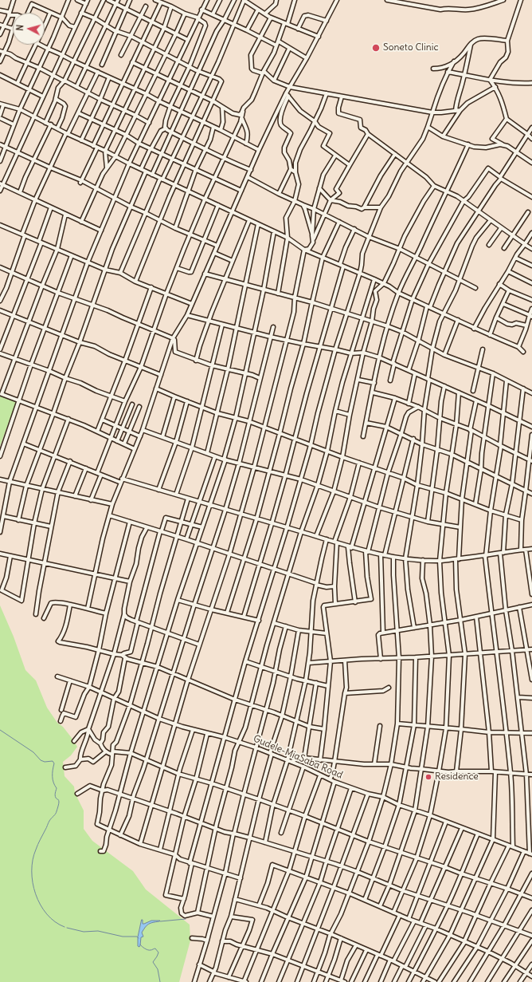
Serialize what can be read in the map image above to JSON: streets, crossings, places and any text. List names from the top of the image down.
{
  "streets": {
    "street": ["Gudele-MiaSaba Road"]
  },
  "places": ["Soneto Clinic", "Residence"],
  "north": "left"
}
